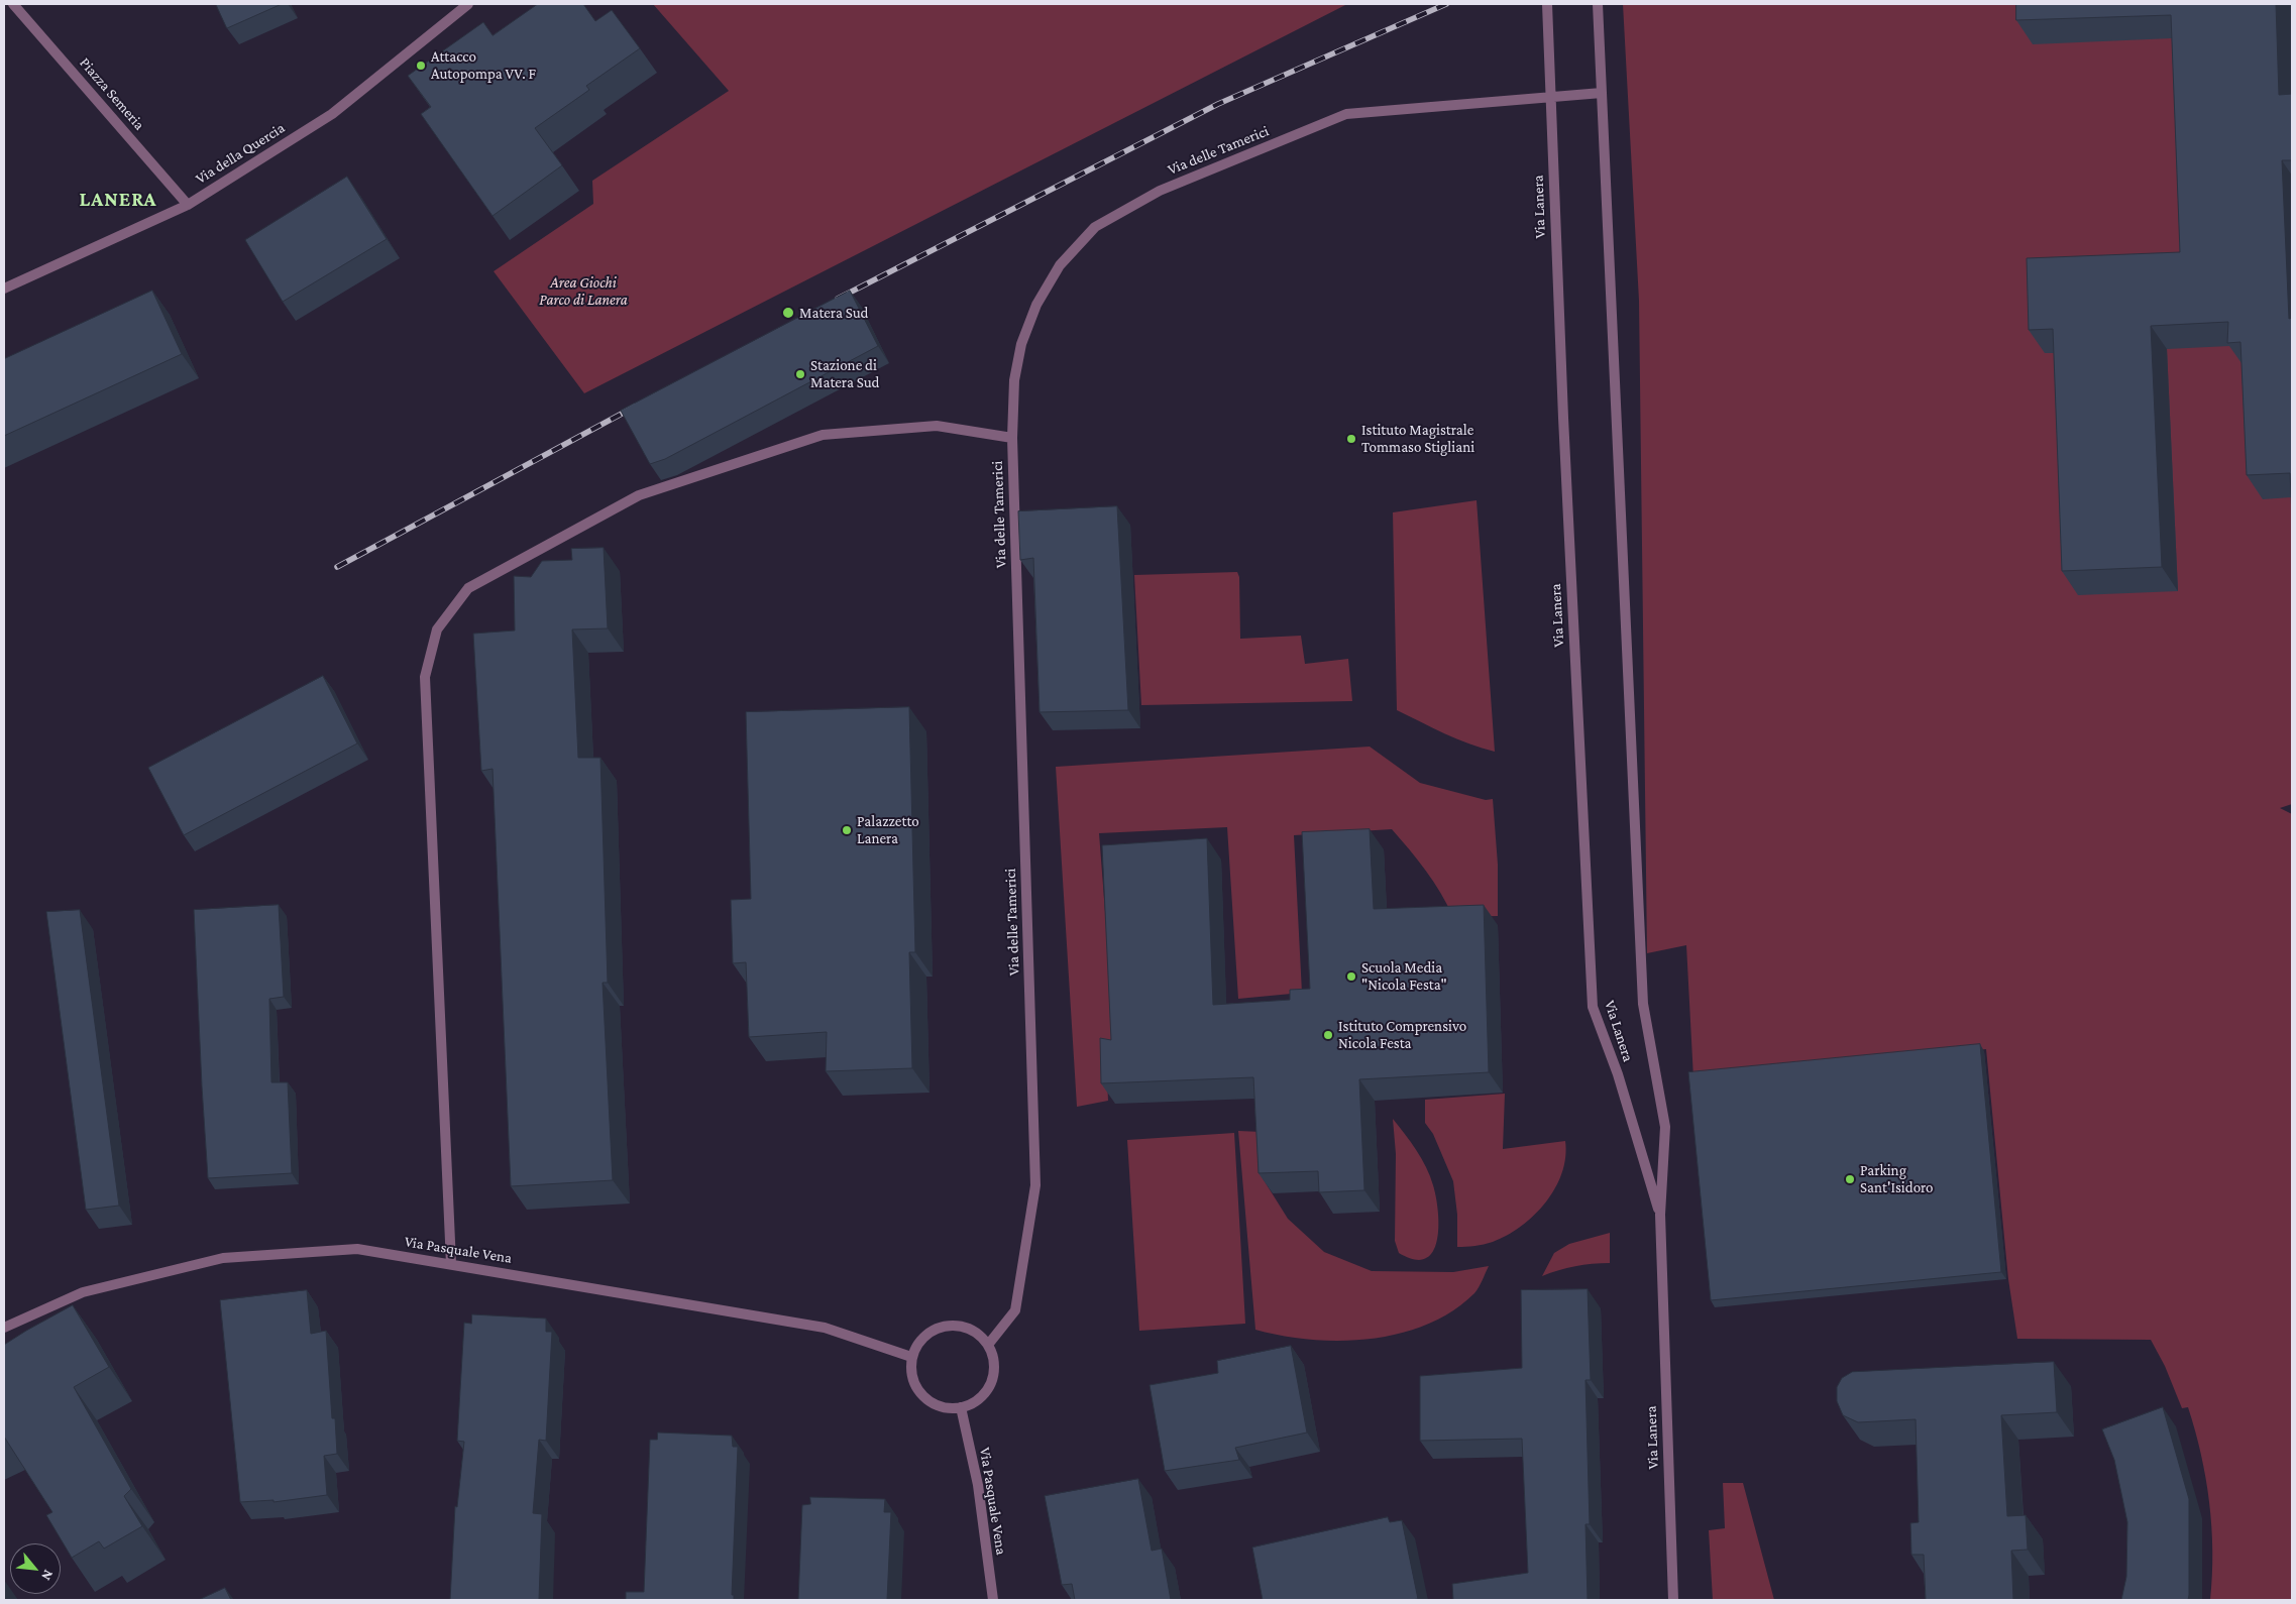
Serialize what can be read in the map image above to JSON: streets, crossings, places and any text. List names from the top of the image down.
{
  "streets": {
    "street": [
      "Piazza Semeria",
      "Via delle Tamerici",
      "Via della Quercia",
      "Via Lanera",
      "Via Pasquale Vena"
    ]
  },
  "crossings": [
    ["Piazza Semeria", "Via della Quercia"],
    ["Via delle Tamerici", "Via Lanera"],
    ["Via delle Tamerici", "Via Pasquale Vena"]
  ],
  "districts": ["LANERA"],
  "parks": ["Area Giochi Parco di Lanera"],
  "places": [
    "Attacco Autopompa VV. F",
    "Matera Sud",
    "Stazione di Matera Sud",
    "Istituto Magistrale Tommaso Stigliani",
    "Palazzetto Lanera",
    "Scuola Media \"Nicola Festa\"",
    "Istituto Comprensivo Nicola Festa",
    "Parking Sant'Isidoro"
  ],
  "north": "bottom right"
}
